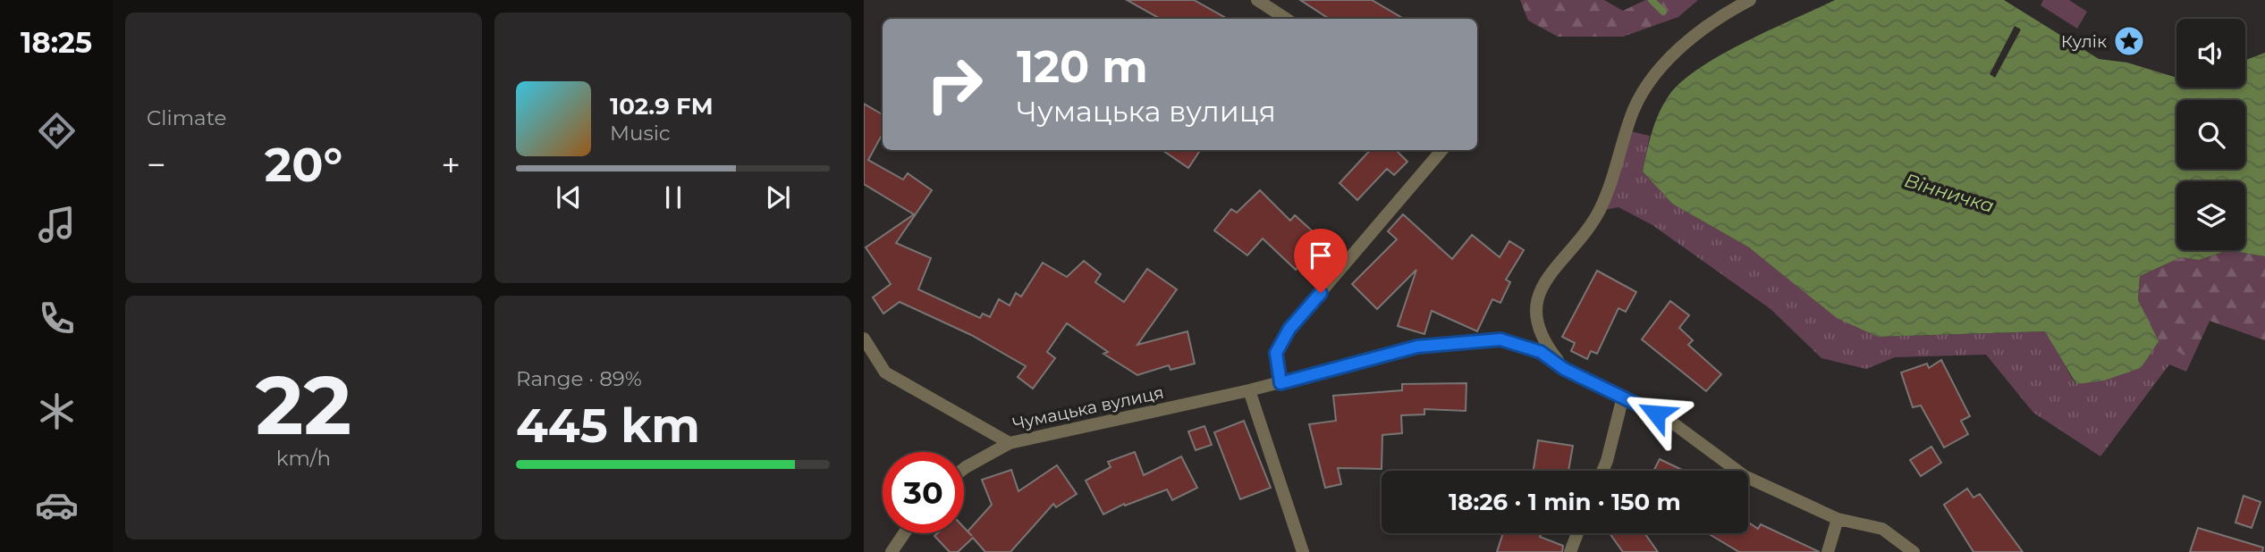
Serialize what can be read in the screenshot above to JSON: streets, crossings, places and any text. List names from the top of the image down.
{
  "streets": {
    "street": ["Чумацька вулиця"]
  },
  "water": ["Вінничка"],
  "places": {
    "place": ["Кулік"]
  },
  "page": {
    "tabs": "18:25",
    "tile": [
      "Climate",
      ["22", "km/h"],
      ["Range · 89%", "445 km"]
    ],
    "turn": ["120 m", "Чумацька вулиця"],
    "song": ["102.9 FM", "Music"],
    "heat": ["−", "20°", "+"],
    "limit": "30",
    "trip": "18:26 · 1 min · 150 m"
  }
}
